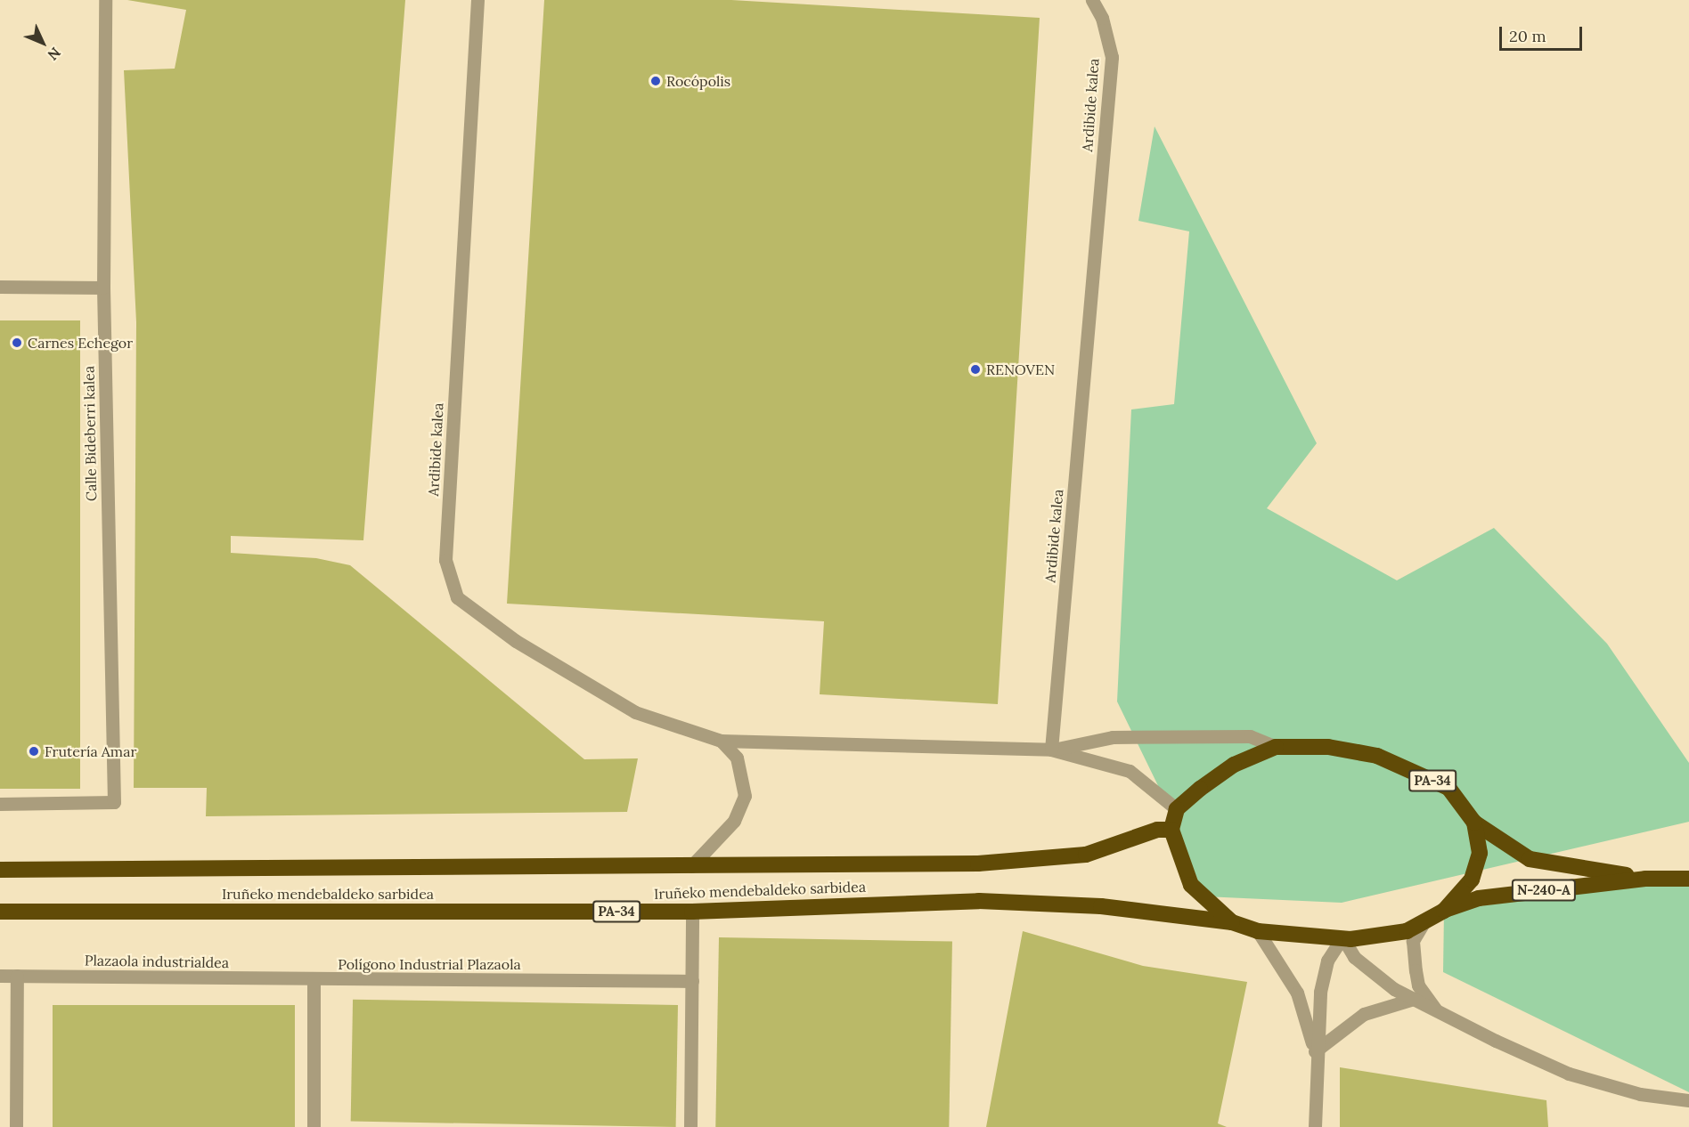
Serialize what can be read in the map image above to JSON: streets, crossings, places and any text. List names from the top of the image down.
{
  "streets": {
    "highway": ["PA-34", "Iruñeko mendebaldeko sarbidea", "N-240-A"],
    "street": [
      "Ardibide kalea",
      "Calle Bideberri kalea",
      "Plazaola industrialdea",
      "Polígono Industrial Plazaola"
    ]
  },
  "crossings": [
    ["Iruñeko mendebaldeko sarbidea", "N-240-A"],
    ["Plazaola industrialdea", "Polígono Industrial Plazaola"]
  ],
  "places": [
    "Rocópolis",
    "Carnes Echegor",
    "RENOVEN",
    "Frutería Amar"
  ],
  "scale_bar": "20 m",
  "north": "bottom right"
}
